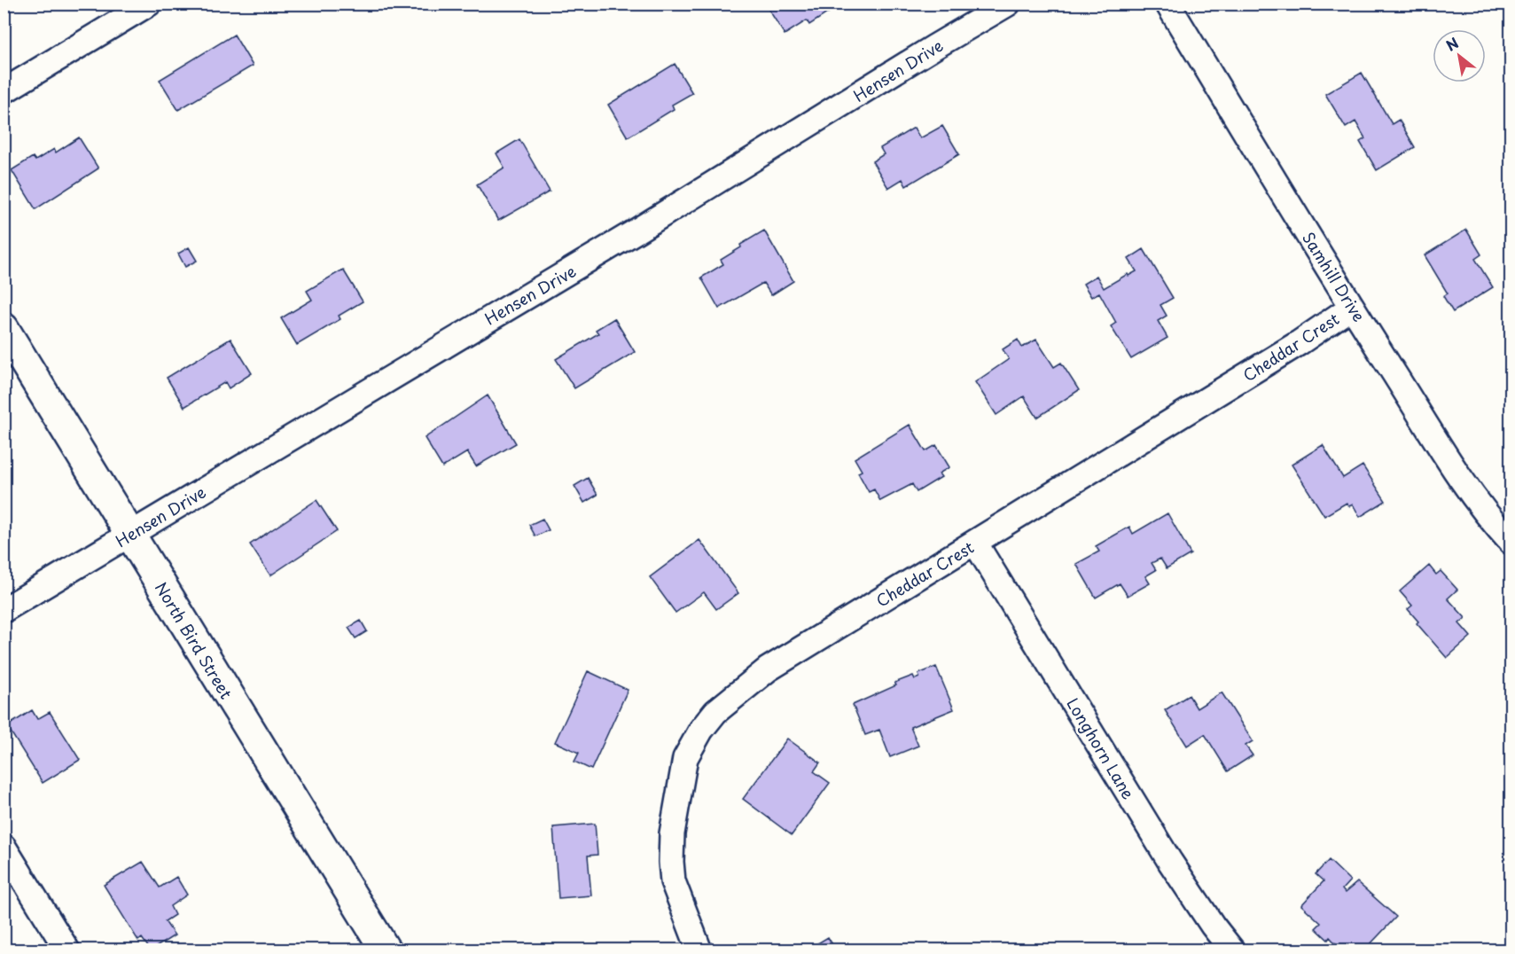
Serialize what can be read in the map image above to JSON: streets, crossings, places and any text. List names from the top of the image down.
{
  "streets": {
    "street": [
      "Hensen Drive",
      "Samhill Drive",
      "Cheddar Crest",
      "North Bird Street",
      "Longhorn Lane"
    ]
  },
  "crossings": [
    ["Hensen Drive", "North Bird Street"],
    ["Samhill Drive", "Cheddar Crest"],
    ["Cheddar Crest", "Longhorn Lane"]
  ],
  "north": "top left"
}
